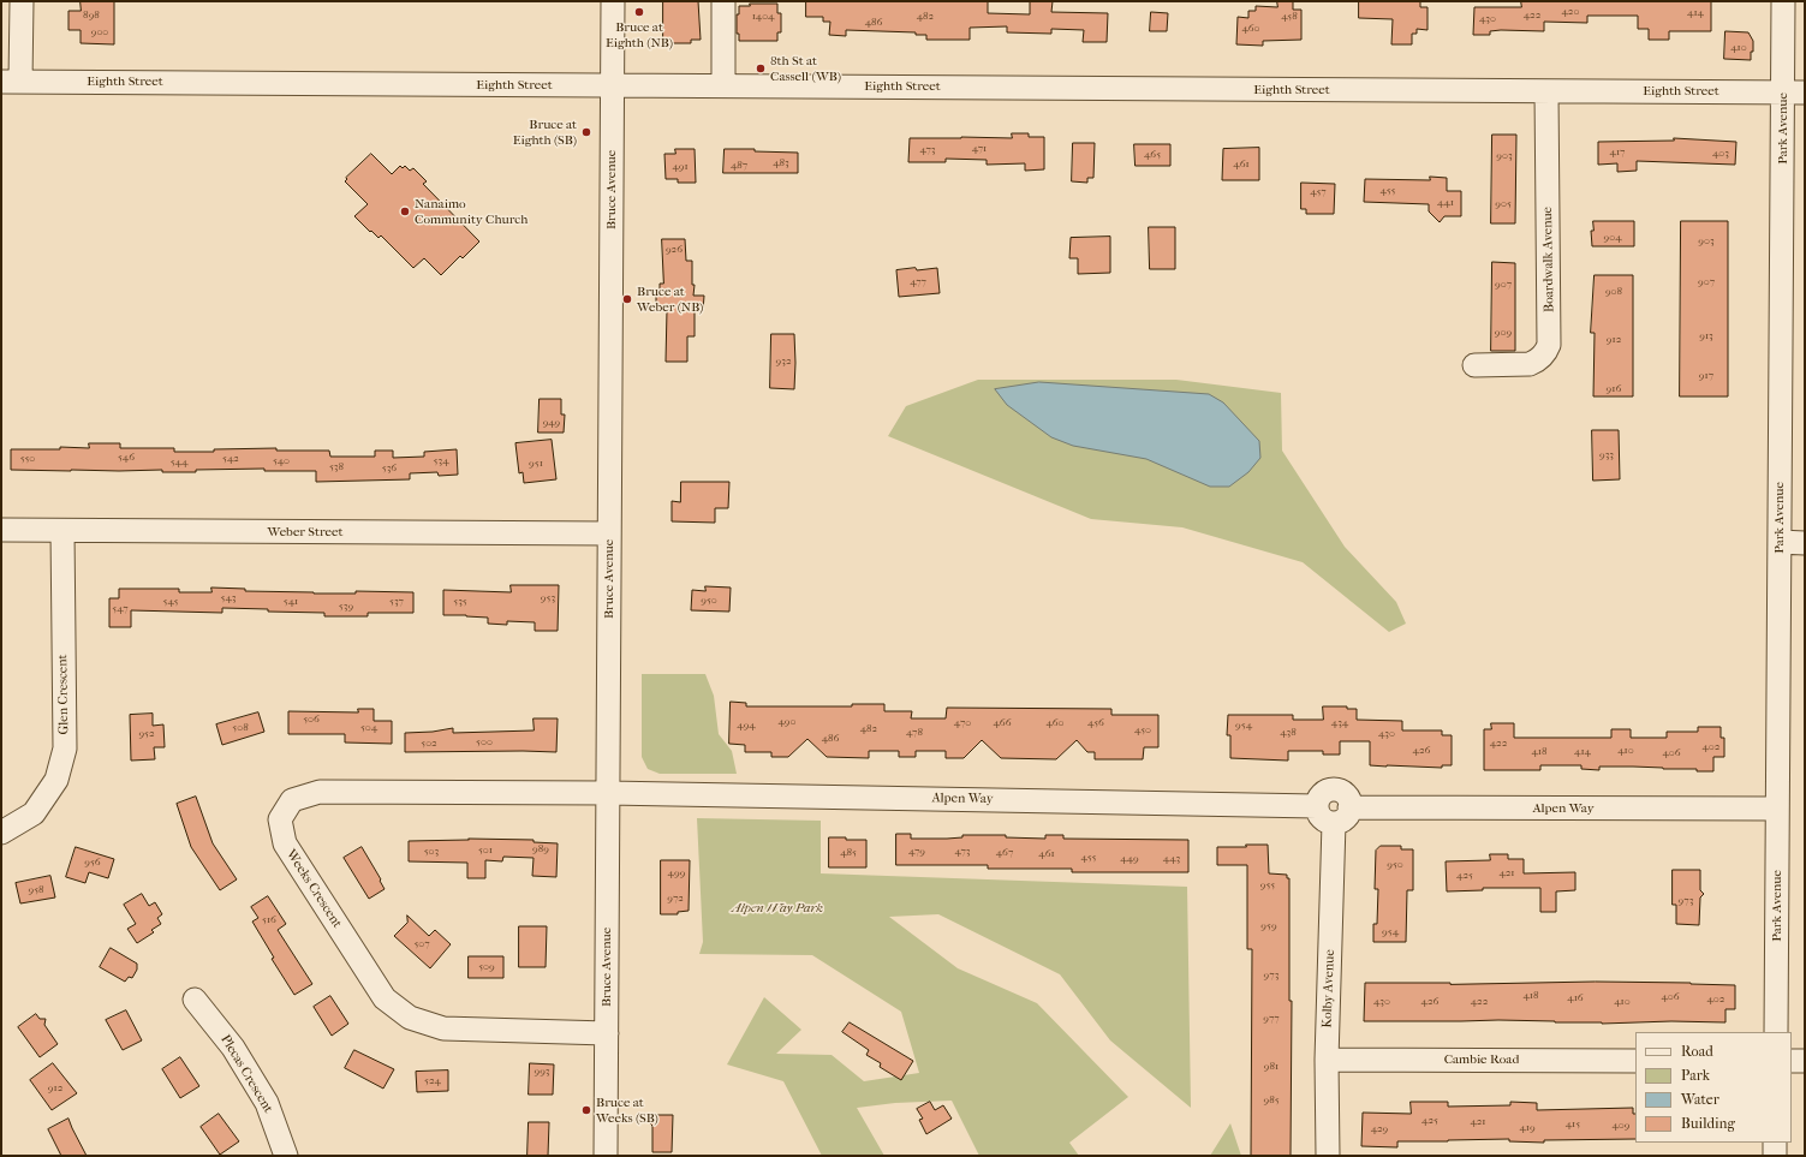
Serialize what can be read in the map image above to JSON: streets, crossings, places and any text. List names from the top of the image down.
{
  "streets": {
    "street": [
      "Eighth Street",
      "Park Avenue",
      "Bruce Avenue",
      "Boardwalk Avenue",
      "Weber Street",
      "Glen Crescent",
      "Alpen Way",
      "Weeks Crescent",
      "Kolby Avenue",
      "Cambie Road",
      "Plecas Crescent"
    ]
  },
  "crossings": [
    ["Eighth Street", "Park Avenue"],
    ["Eighth Street", "Bruce Avenue"],
    ["Eighth Street", "Boardwalk Avenue"],
    ["Park Avenue", "Alpen Way"],
    ["Bruce Avenue", "Weber Street"],
    ["Bruce Avenue", "Alpen Way"],
    ["Bruce Avenue", "Weeks Crescent"],
    ["Weber Street", "Glen Crescent"],
    ["Alpen Way", "Weeks Crescent"],
    ["Alpen Way", "Kolby Avenue"],
    ["Kolby Avenue", "Cambie Road"]
  ],
  "parks": ["Alpen Way Park"],
  "places": [
    "Bruce at Eighth (NB)",
    "8th St at Cassell (WB)",
    "Bruce at Eighth (SB)",
    "Nanaimo Community Church",
    "Bruce at Weber (NB)",
    "Bruce at Weeks (SB)"
  ],
  "house_numbers": [
    "420",
    "414",
    "898",
    "422",
    "1404",
    "482",
    "458",
    "430",
    "486",
    "460",
    "900",
    "410",
    "471",
    "473",
    "417",
    "403",
    "465",
    "903",
    "483",
    "461",
    "487",
    "491",
    "455",
    "457",
    "441",
    "905",
    "904",
    "903",
    "926",
    "477",
    "907",
    "907",
    "908",
    "909",
    "913",
    "912",
    "932",
    "917",
    "916",
    "949",
    "933",
    "546",
    "550",
    "542",
    "540",
    "534",
    "544",
    "951",
    "538",
    "536",
    "543",
    "953",
    "950",
    "545",
    "541",
    "537",
    "535",
    "539",
    "547",
    "506",
    "490",
    "470",
    "466",
    "460",
    "456",
    "434",
    "494",
    "954",
    "508",
    "504",
    "482",
    "450",
    "478",
    "438",
    "952",
    "430",
    "486",
    "500",
    "502",
    "422",
    "402",
    "426",
    "410",
    "418",
    "414",
    "406",
    "989",
    "501",
    "503",
    "479",
    "473",
    "485",
    "467",
    "461",
    "455",
    "449",
    "443",
    "956",
    "950",
    "499",
    "421",
    "425",
    "955",
    "958",
    "972",
    "973",
    "516",
    "959",
    "954",
    "507",
    "509",
    "973",
    "418",
    "406",
    "416",
    "402",
    "430",
    "426",
    "422",
    "410",
    "977",
    "981",
    "993",
    "524",
    "912",
    "985",
    "425",
    "421",
    "415",
    "409",
    "419",
    "429"
  ],
  "legend": [
    "Road",
    "Park",
    "Water",
    "Building"
  ]
}
